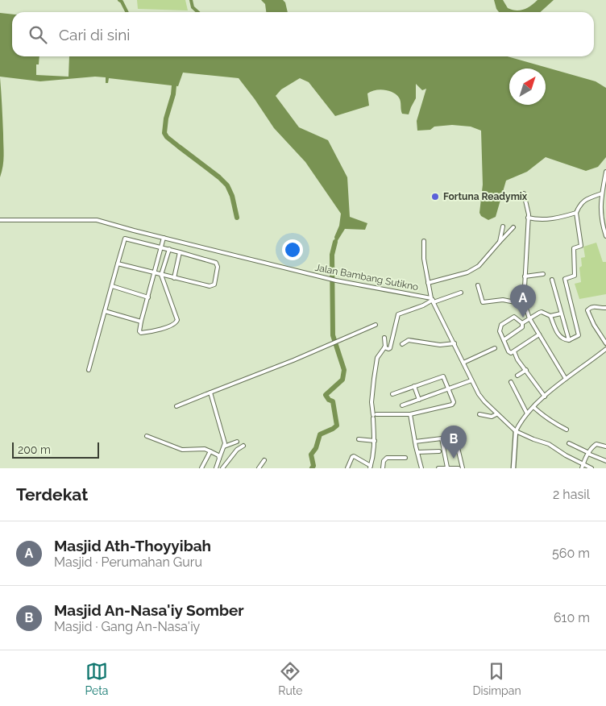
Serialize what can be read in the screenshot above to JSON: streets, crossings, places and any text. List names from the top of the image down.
{
  "streets": {
    "street": ["Jalan Bambang Sutikno"]
  },
  "places": ["Fortuna Readymix"],
  "scale_bar": "200 m",
  "north": "top right",
  "page": {
    "search": "Cari di sini",
    "pins": ["A", "B"],
    "scale": "200 m",
    "heading": ["Terdekat", "2 hasil"],
    "list": [
      {
        "mark": "A",
        "name": "Masjid Ath-Thoyyibah",
        "note": "Masjid · Perumahan Guru",
        "value": "560 m"
      },
      {
        "mark": "B",
        "name": "Masjid An-Nasa'iy Somber",
        "note": "Masjid · Gang An-Nasa'iy",
        "value": "610 m"
      }
    ],
    "nav": ["Peta", "Rute", "Disimpan"]
  }
}
